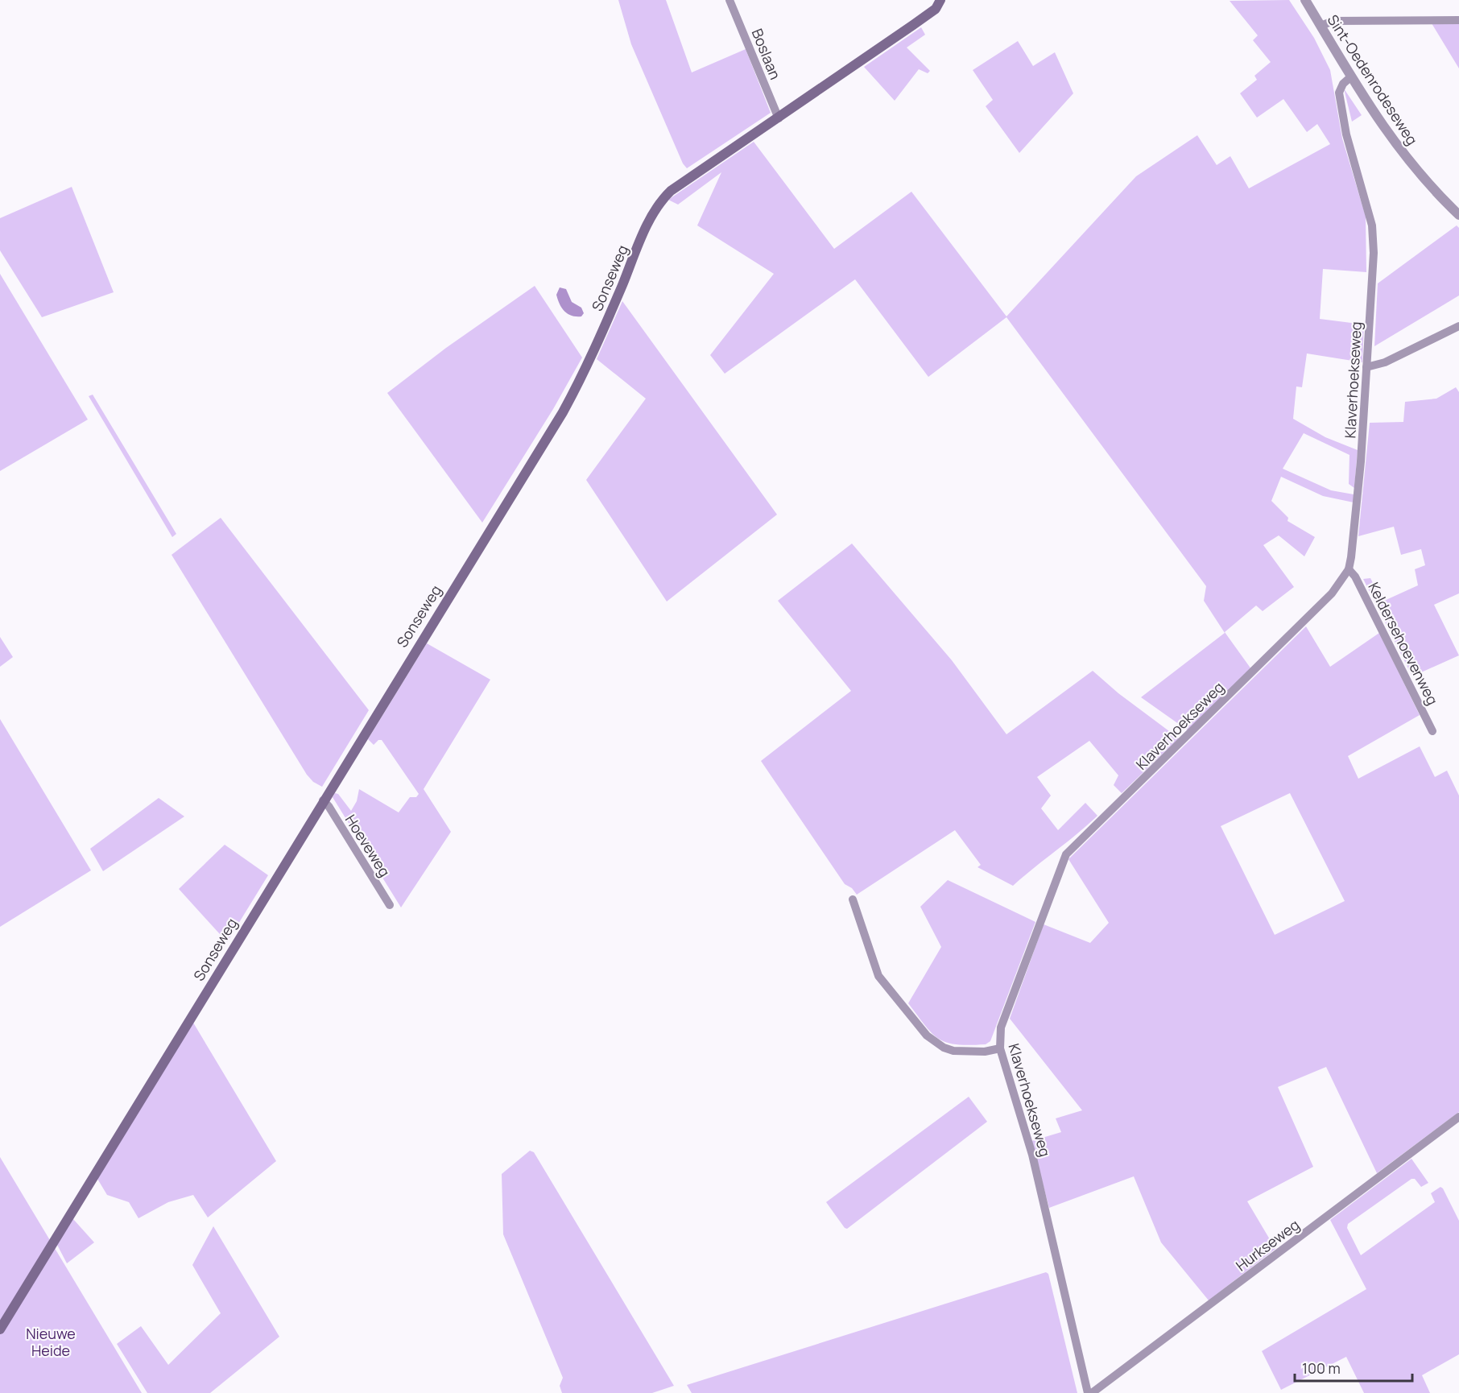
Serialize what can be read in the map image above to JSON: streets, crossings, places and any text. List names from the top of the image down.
{
  "streets": {
    "main road": ["Sonseweg"],
    "street": [
      "Boslaan",
      "Sint-Oedenrodeseweg",
      "Klaverhoekseweg",
      "Keldersehoevenweg",
      "Hoeveweg",
      "Hurkseweg"
    ]
  },
  "crossings": [
    ["Boslaan", "Sonseweg"],
    ["Sint-Oedenrodeseweg", "Klaverhoekseweg"],
    ["Sonseweg", "Hoeveweg"],
    ["Klaverhoekseweg", "Keldersehoevenweg"]
  ],
  "parks": ["Nieuwe Heide"],
  "scale_bar": "100 m"
}
